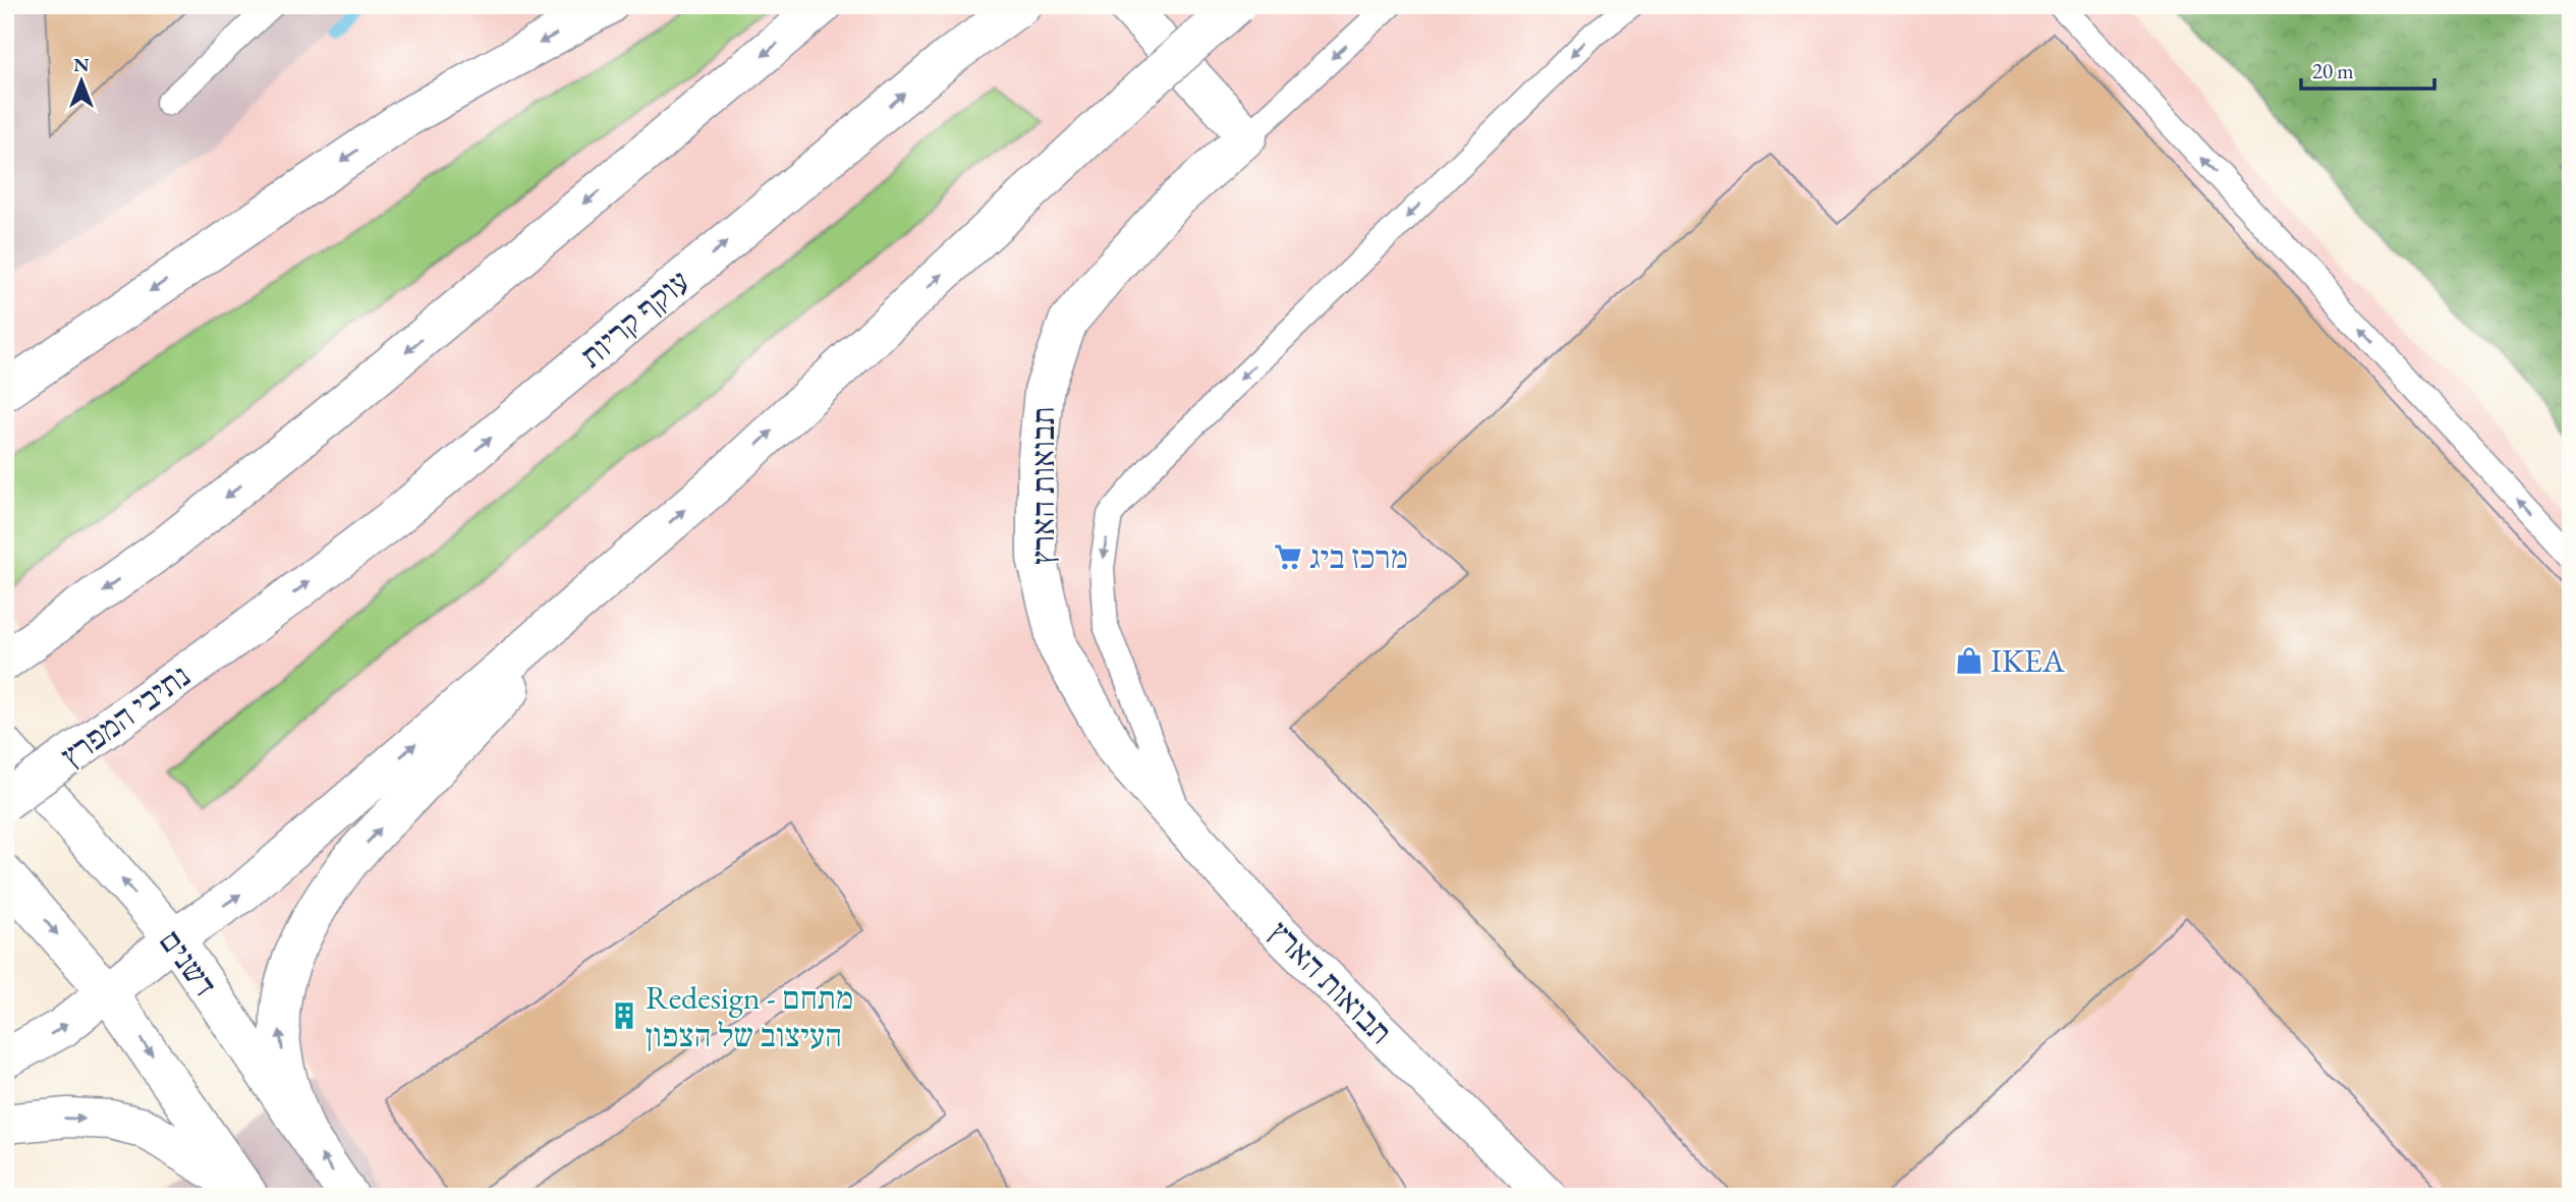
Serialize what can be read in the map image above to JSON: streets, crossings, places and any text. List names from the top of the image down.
{
  "streets": {
    "main road": [
      "עוקף קריות",
      "תבואות הארץ",
      "נתיבי המפרץ",
      "דשנים"
    ]
  },
  "crossings": [
    ["עוקף קריות", "נתיבי המפרץ"]
  ],
  "places": {
    "supermarket": ["מרכז ביג"],
    "shop": ["IKEA"],
    "building": ["Redesign - מתחם העיצוב של הצפון"]
  },
  "scale_bar": "20 m",
  "north": "top"
}
